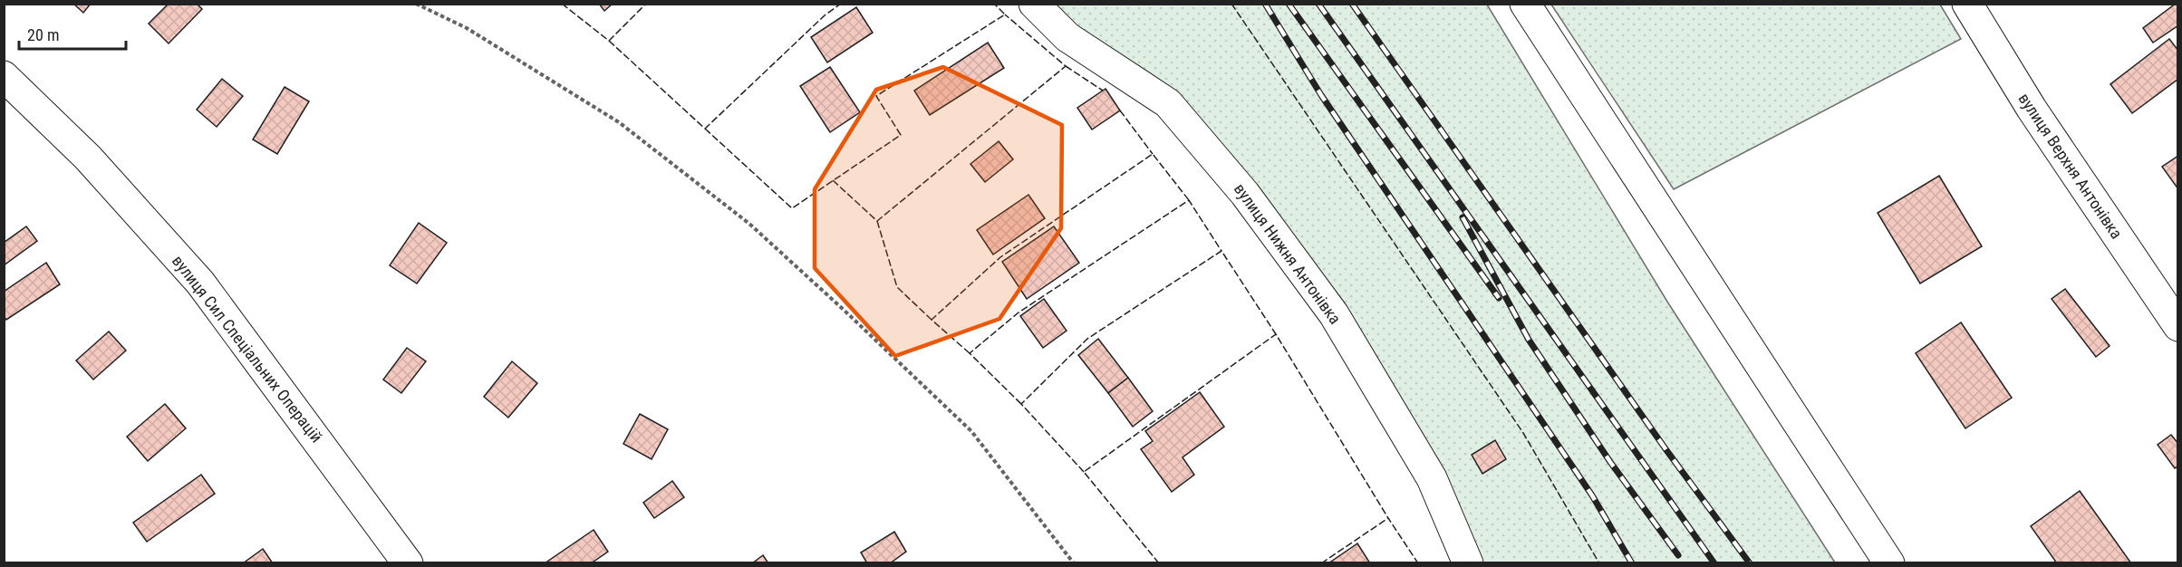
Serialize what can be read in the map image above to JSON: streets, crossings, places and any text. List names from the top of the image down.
{
  "streets": {
    "street": ["вулиця Верхня Антонівка", "вулиця Нижня Антонівка", "вулиця Сил Спеціальних Операцій"]
  },
  "scale_bar": "20 m"
}
